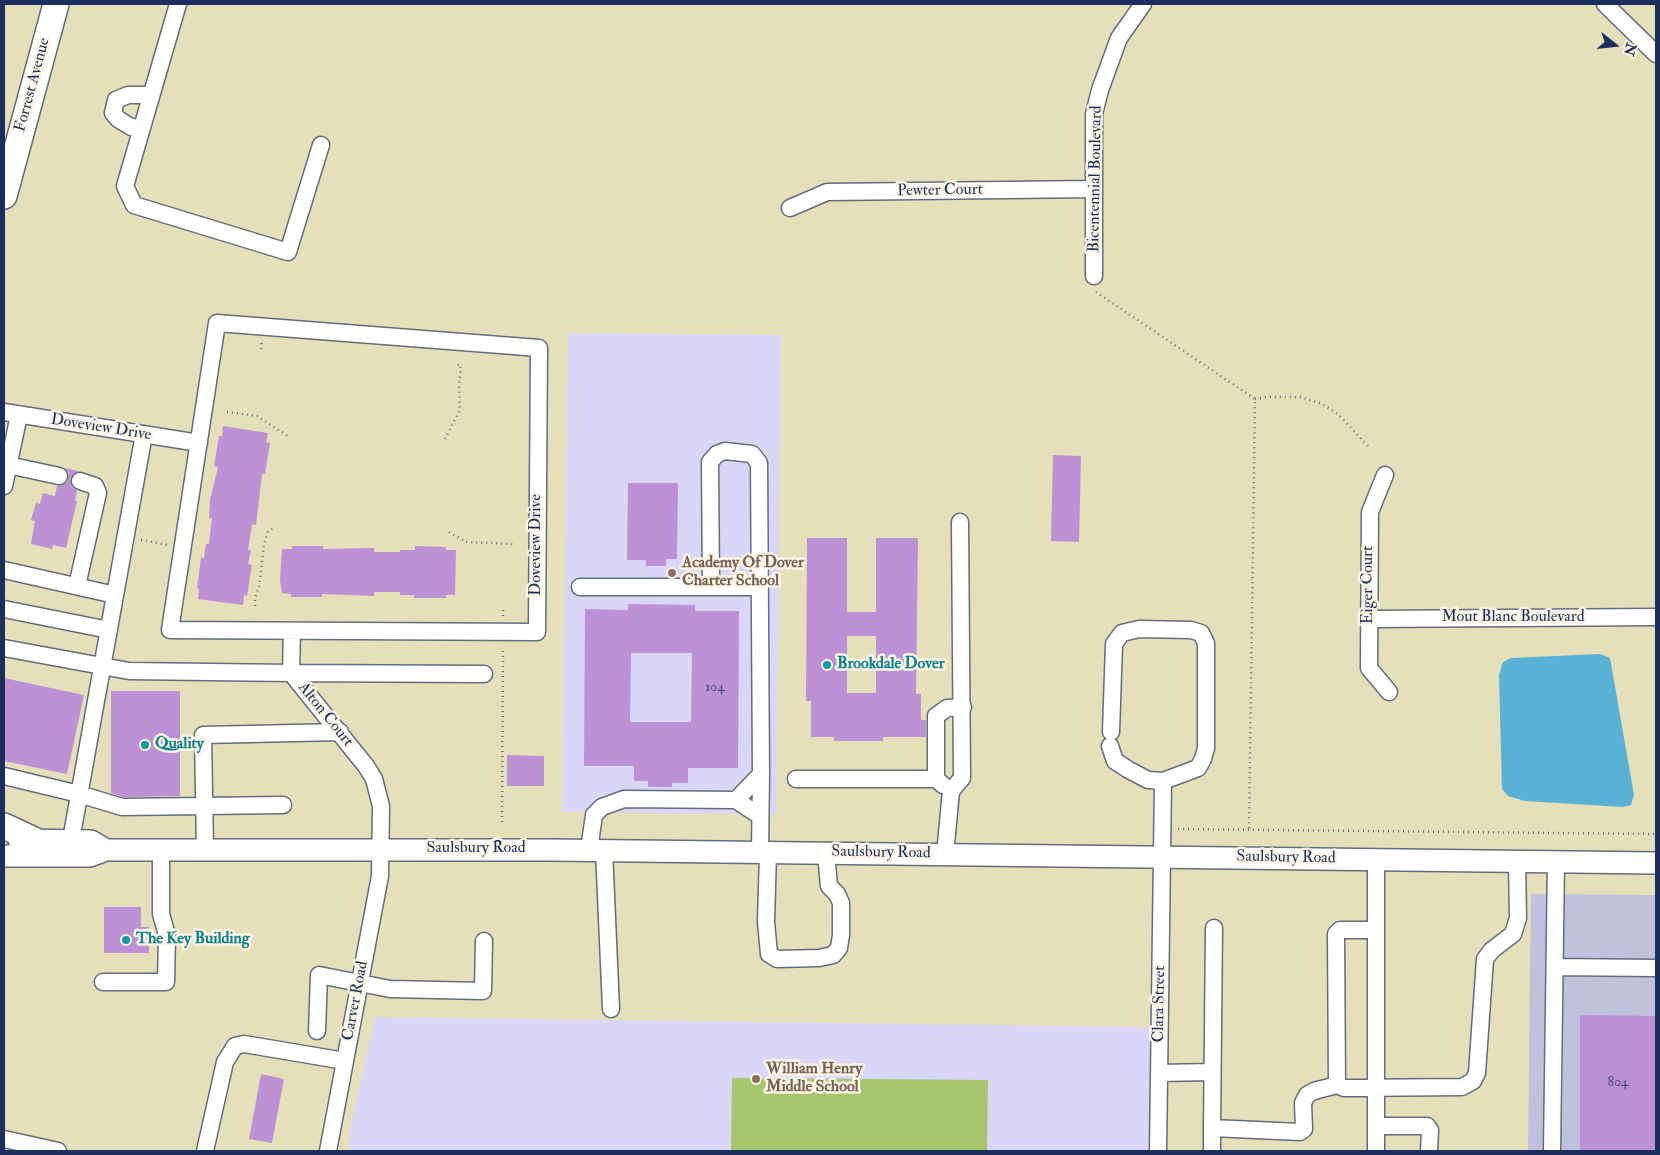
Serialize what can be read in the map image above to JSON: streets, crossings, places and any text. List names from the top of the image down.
{
  "streets": {
    "highway": ["Forrest Avenue"],
    "main road": ["Saulsbury Road"],
    "street": [
      "Bicentennial Boulevard",
      "Pewter Court",
      "Doveview Drive",
      "Eiger Court",
      "Mout Blanc Boulevard",
      "Alton Court",
      "Carver Road",
      "Clara Street"
    ]
  },
  "crossings": [
    ["Bicentennial Boulevard", "Pewter Court"],
    ["Eiger Court", "Mout Blanc Boulevard"],
    ["Alton Court", "Saulsbury Road"],
    ["Alton Court", "Carver Road"],
    ["Saulsbury Road", "Carver Road"],
    ["Saulsbury Road", "Clara Street"]
  ],
  "places": [
    "Academy Of Dover Charter School",
    "Brookdale Dover",
    "Quality",
    "The Key Building",
    "William Henry Middle School"
  ],
  "house_numbers": ["104", "804"],
  "north": "right"
}
